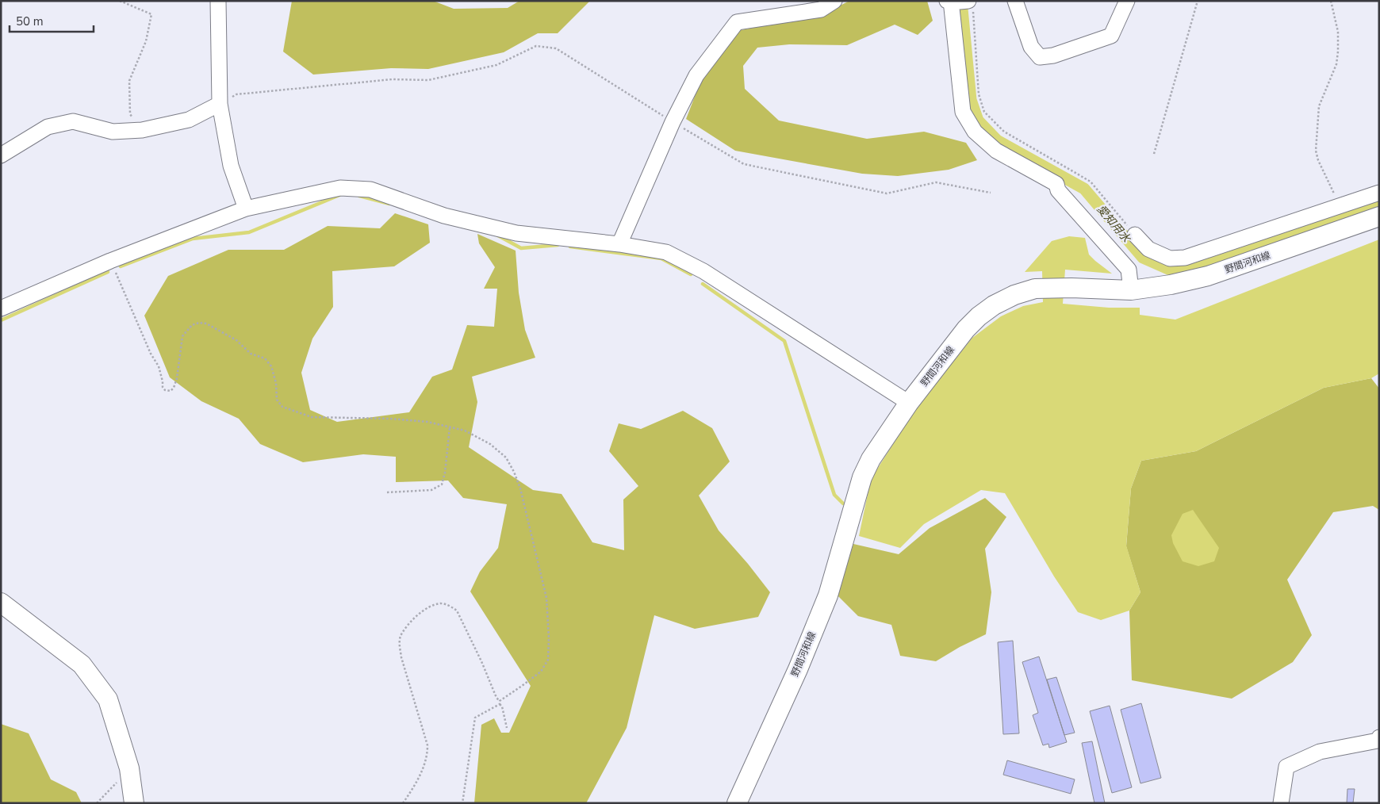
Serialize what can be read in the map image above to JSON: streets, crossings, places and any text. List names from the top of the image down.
{
  "streets": {
    "main road": ["野間河和線"]
  },
  "water": ["愛知用水"],
  "scale_bar": "50 m"
}
